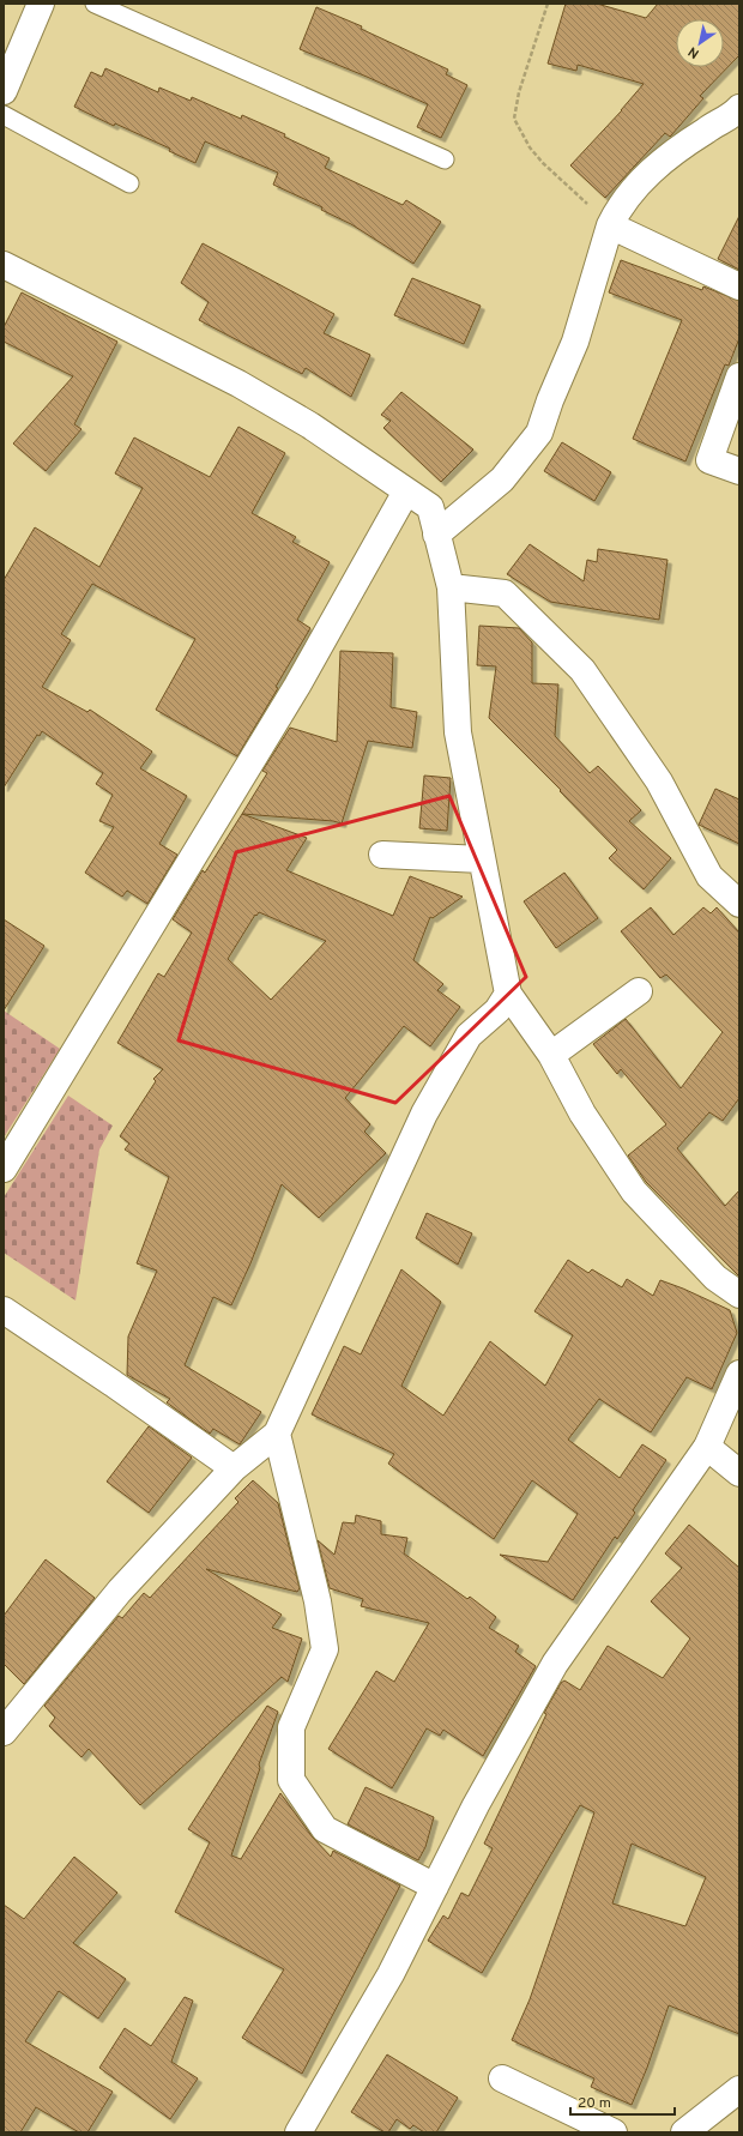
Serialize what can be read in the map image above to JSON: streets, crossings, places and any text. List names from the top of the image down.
{
  "scale_bar": "20 m",
  "north": "bottom left"
}
